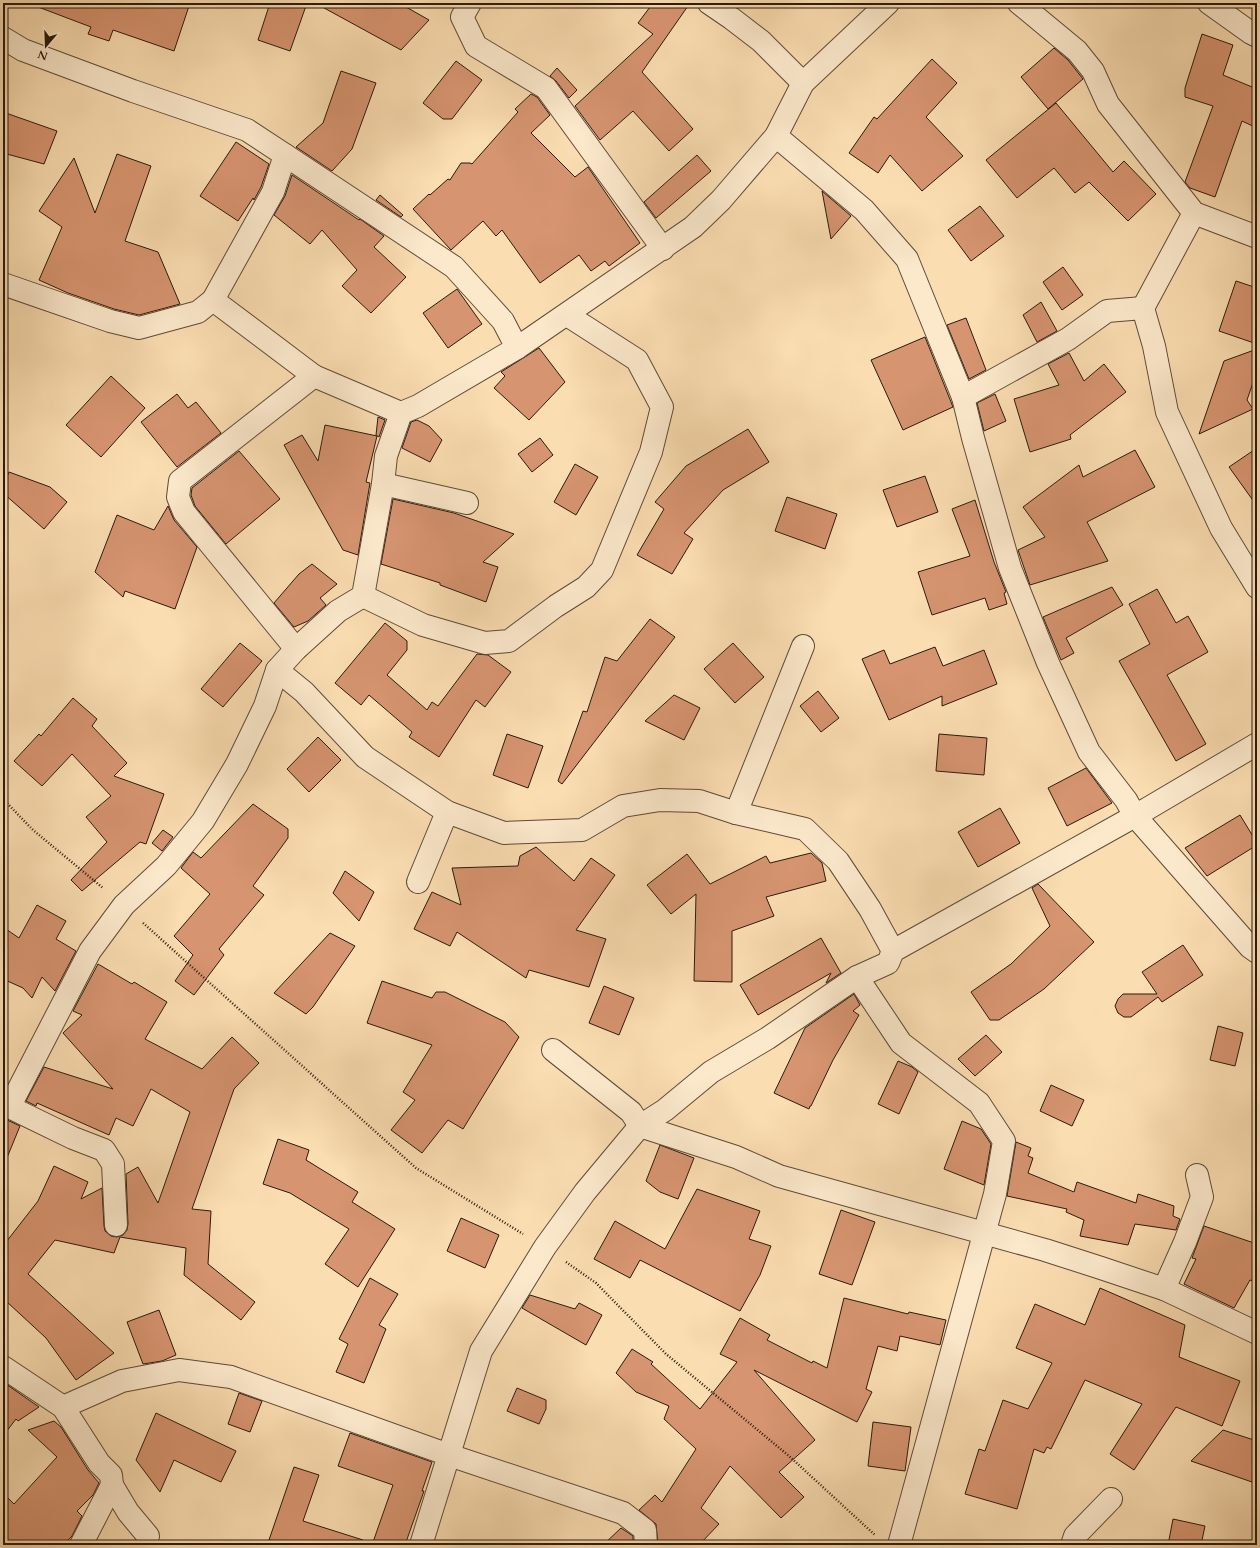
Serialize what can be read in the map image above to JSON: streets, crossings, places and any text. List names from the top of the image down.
{
  "north": "bottom"
}
